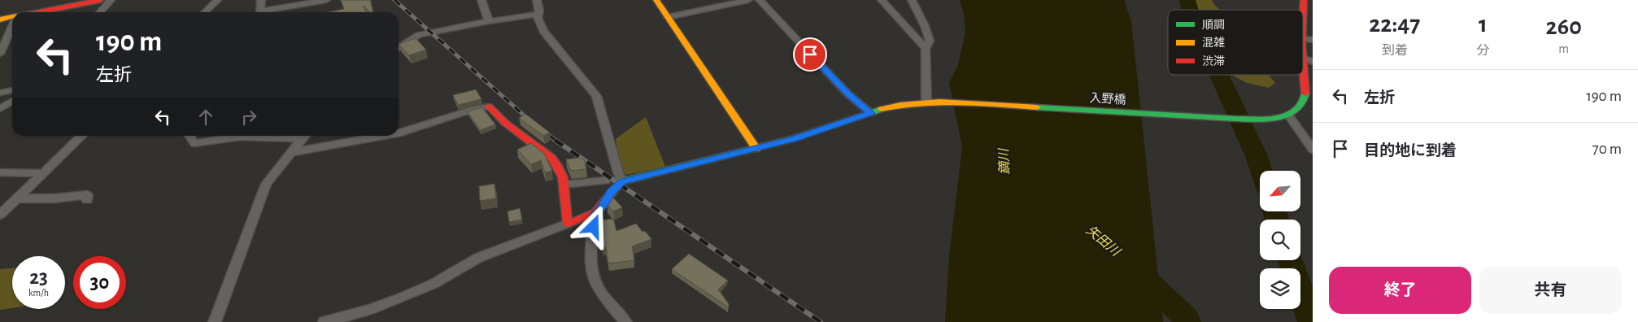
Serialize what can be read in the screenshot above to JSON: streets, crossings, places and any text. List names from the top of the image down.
{
  "streets": {
    "main road": ["入野橋"]
  },
  "water": ["鏑川", "矢田川"],
  "legend": ["順調", "混雑", "渋滞"],
  "north": "bottom left",
  "page": {
    "eta": [
      "22:47",
      "到着",
      "1",
      "分",
      "260",
      "m"
    ],
    "turn": ["190 m", "左折"],
    "list": [
      {
        "name": "左折",
        "value": "190 m"
      },
      {
        "name": "目的地に到着",
        "value": "70 m"
      }
    ],
    "speed": "23 km/h",
    "limit": "30",
    "buttons": ["終了", "共有"]
  }
}
